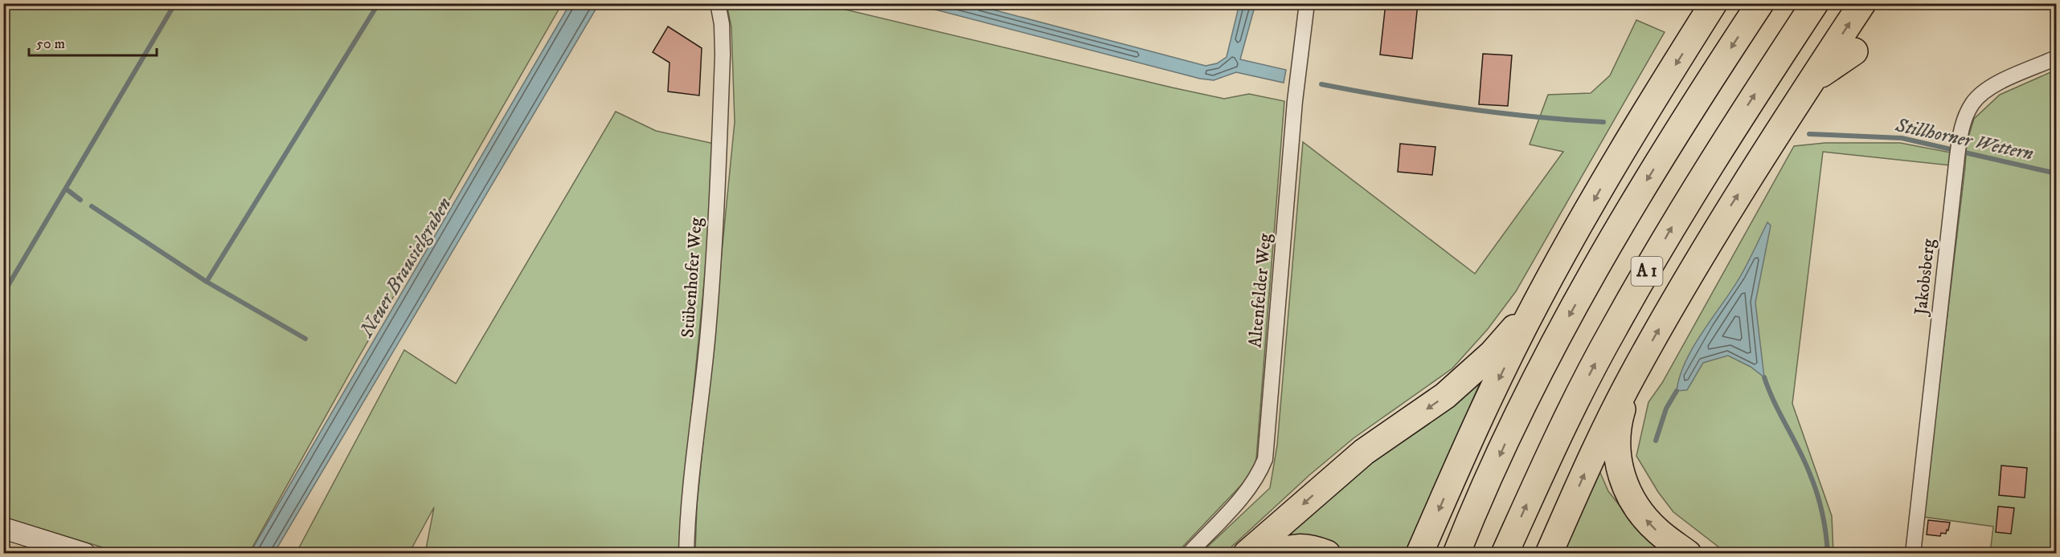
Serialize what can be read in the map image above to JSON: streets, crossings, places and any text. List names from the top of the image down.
{
  "streets": {
    "highway": ["A 1"],
    "street": ["Jakobsberg", "Stübenhofer Weg", "Altenfelder Weg"]
  },
  "water": ["Stillhorner Wettern", "Neuer Brausielgraben"],
  "scale_bar": "50 m"
}
